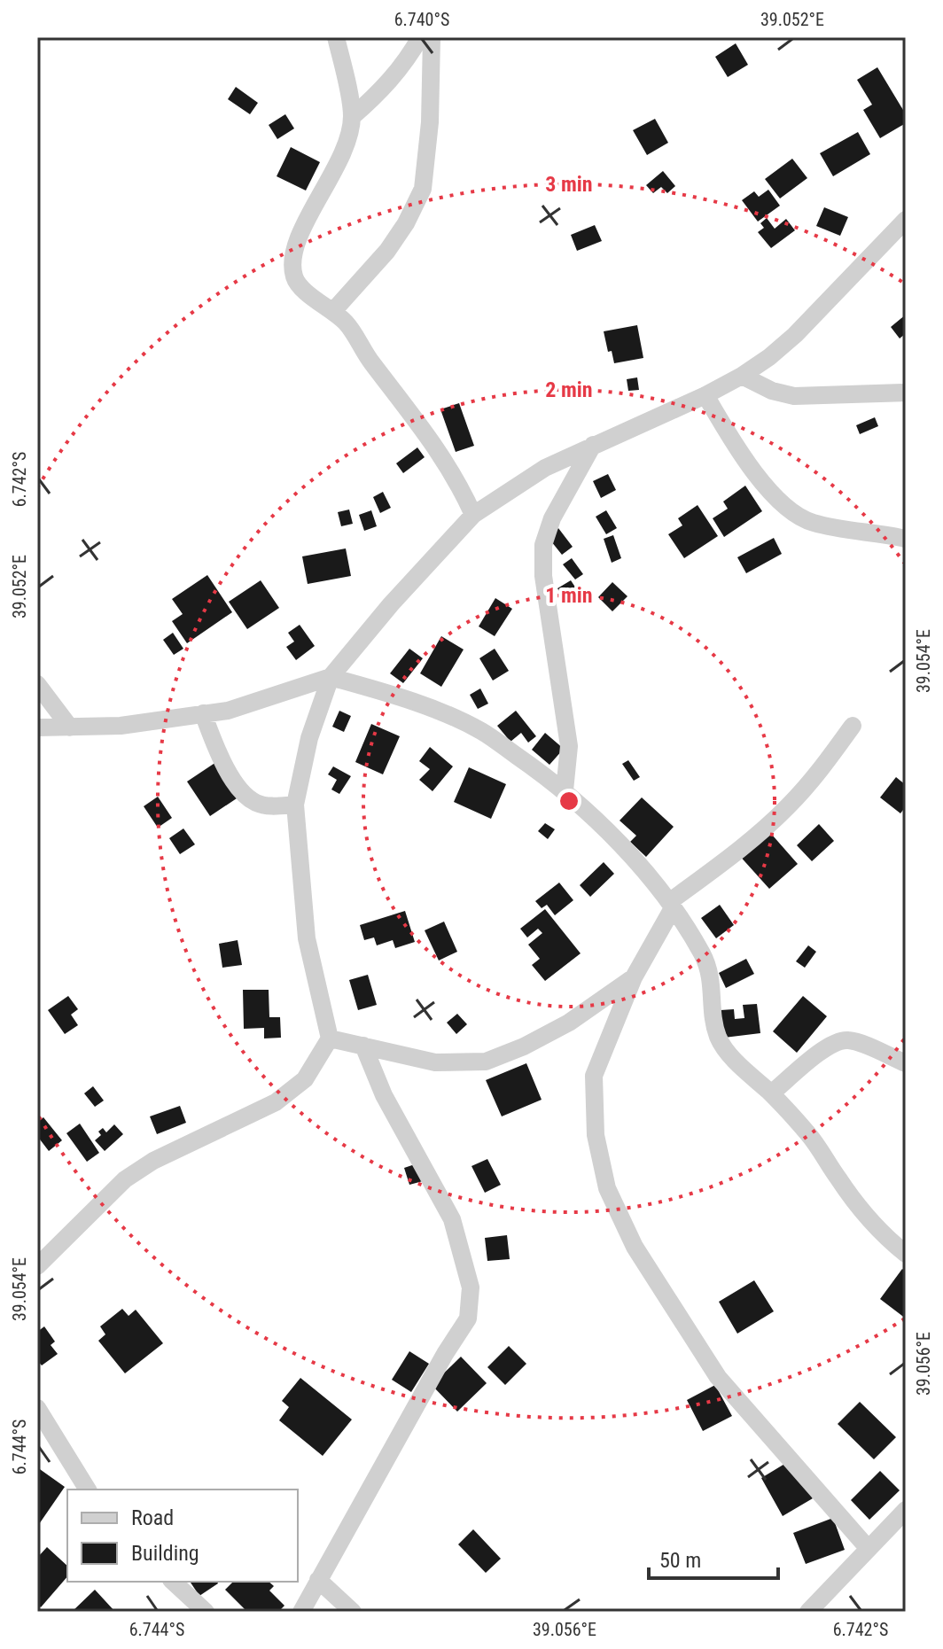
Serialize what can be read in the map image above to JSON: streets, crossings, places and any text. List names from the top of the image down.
{
  "legend": ["Road", "Building"],
  "scale_bar": "50 m",
  "coordinates": [
    "6.740°S",
    "39.052°E",
    "6.742°S",
    "39.054°E",
    "39.056°E",
    "6.744°S"
  ],
  "rings": ["3 min", "2 min", "1 min"]
}
